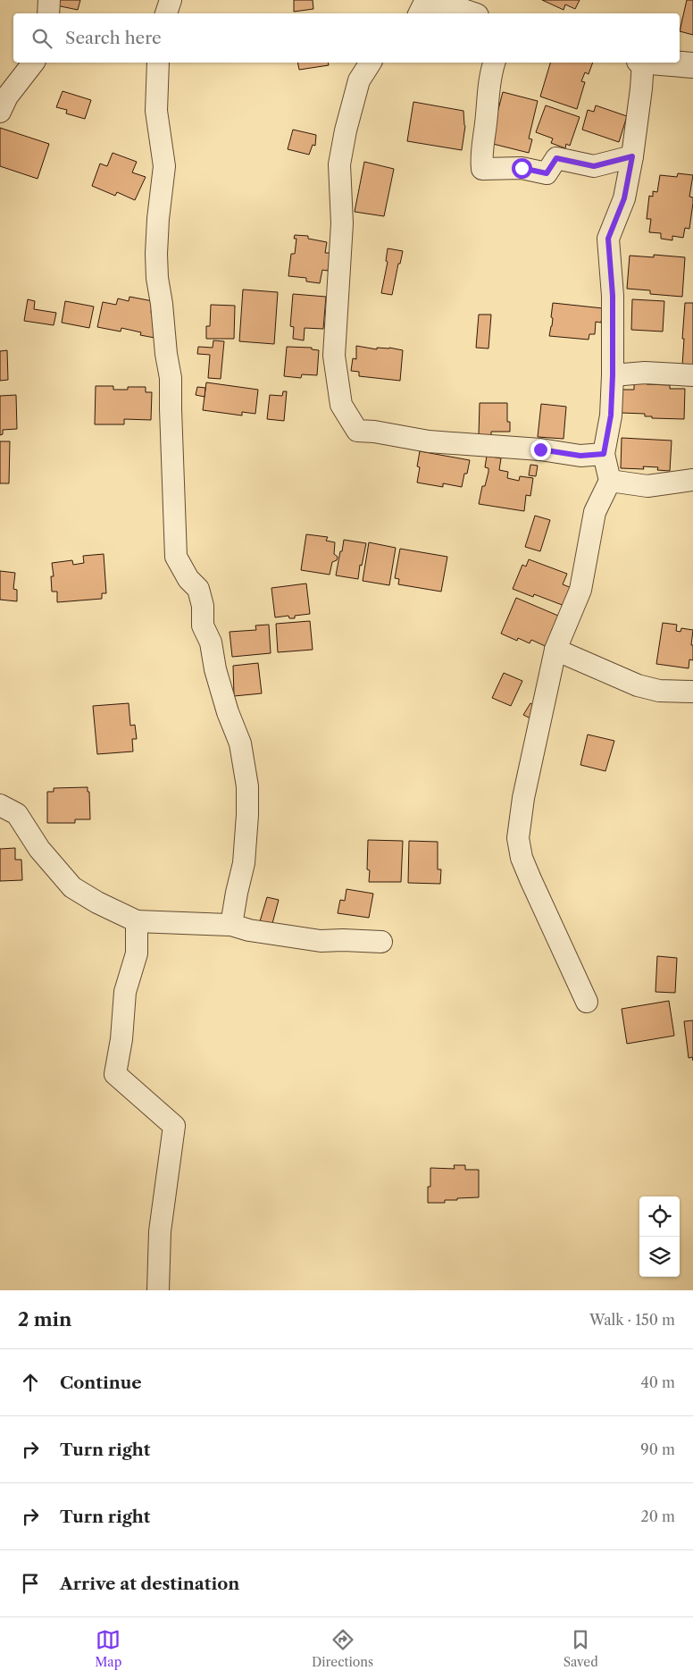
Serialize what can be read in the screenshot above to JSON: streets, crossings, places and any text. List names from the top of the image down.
{
  "page": {
    "search": "Search here",
    "heading": ["2 min", "Walk · 150 m"],
    "list": [
      ["Continue", "40 m"],
      ["Turn right", "90 m"],
      ["Turn right", "20 m"],
      "Arrive at destination"
    ],
    "nav": ["Map", "Directions", "Saved"]
  }
}
